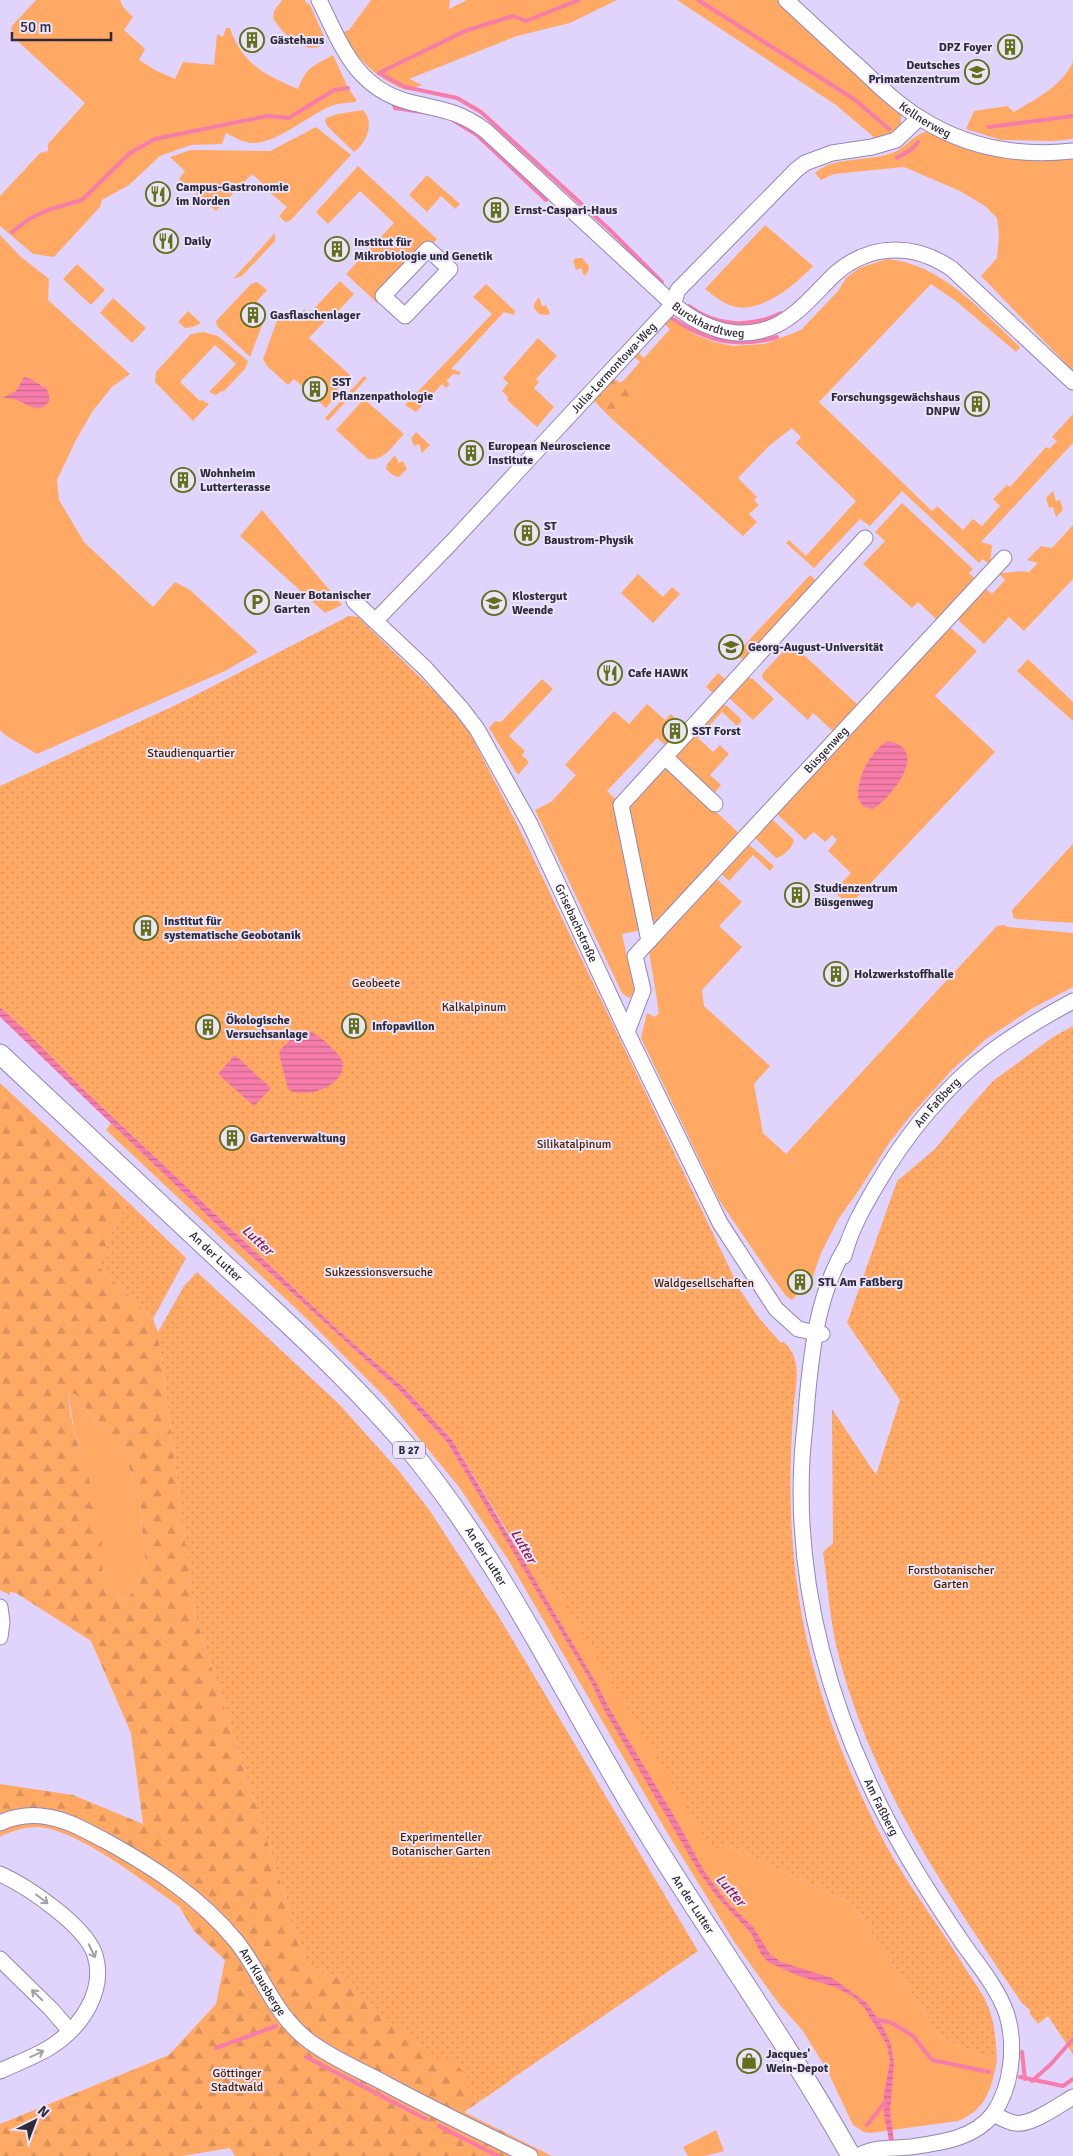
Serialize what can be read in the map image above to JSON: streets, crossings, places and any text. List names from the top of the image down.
{
  "streets": {
    "main road": ["An der Lutter", "B 27"],
    "street": [
      "Kellnerweg",
      "Burckhardtweg",
      "Julia-Lermontowa-Weg",
      "Büsgenweg",
      "Grisebachstraße",
      "Am Faßberg",
      "Am Klausberge"
    ]
  },
  "crossings": [
    ["Kellnerweg", "Julia-Lermontowa-Weg"],
    ["Burckhardtweg", "Julia-Lermontowa-Weg"],
    ["Julia-Lermontowa-Weg", "Grisebachstraße"],
    ["Büsgenweg", "Grisebachstraße"],
    ["Grisebachstraße", "Am Faßberg"]
  ],
  "water": ["Lutter"],
  "parks": [
    "Staudienquartier",
    "Geobeete",
    "Kalkalpinum",
    "Silikatalpinum",
    "Sukzessionsversuche",
    "Waldgesellschaften",
    "Forstbotanischer Garten",
    "Experimenteller Botanischer Garten",
    "Göttinger Stadtwald"
  ],
  "places": {
    "building": [
      "Gästehaus",
      "DPZ Foyer",
      "Ernst-Caspari-Haus",
      "Institut für Mikrobiologie und Genetik",
      "Gasflaschenlager",
      "SST Pflanzenpathologie",
      "Forschungsgewächshaus DNPW",
      "European Neuroscience Institute",
      "Wohnheim Lutterterasse",
      "ST Baustrom-Physik",
      "SST Forst",
      "Studienzentrum Büsgenweg",
      "Institut für systematische Geobotanik",
      "Holzwerkstoffhalle",
      "Infopavillon",
      "Ökologische Versuchsanlage",
      "Gartenverwaltung",
      "STL Am Faßberg"
    ],
    "school or university": ["Deutsches Primatenzentrum", "Klostergut Weende", "Georg-August-Universität"],
    "restaurant": ["Campus-Gastronomie im Norden", "Daily", "Cafe HAWK"],
    "parking": ["Neuer Botanischer Garten"],
    "shop": ["Jacques' Wein-Depot"]
  },
  "scale_bar": "50 m",
  "north": "top right"
}
